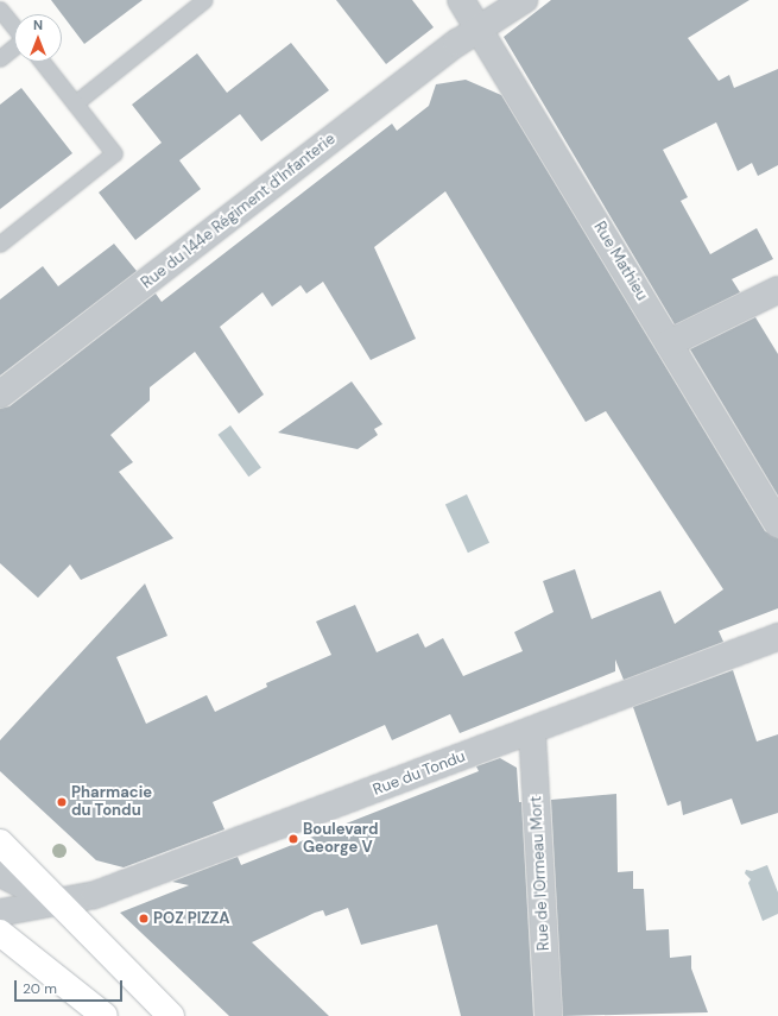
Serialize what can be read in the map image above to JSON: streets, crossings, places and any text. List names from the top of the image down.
{
  "streets": {
    "street": [
      "Rue du 144e Régiment d'Infanterie",
      "Rue Mathieu",
      "Rue du Tondu",
      "Rue de l'Ormeau Mort"
    ]
  },
  "crossings": [
    ["Rue du 144e Régiment d'Infanterie", "Rue Mathieu"],
    ["Rue du Tondu", "Rue de l'Ormeau Mort"]
  ],
  "places": ["Pharmacie du Tondu", "Boulevard George V", "POZ PIZZA"],
  "scale_bar": "20 m",
  "north": "top"
}
